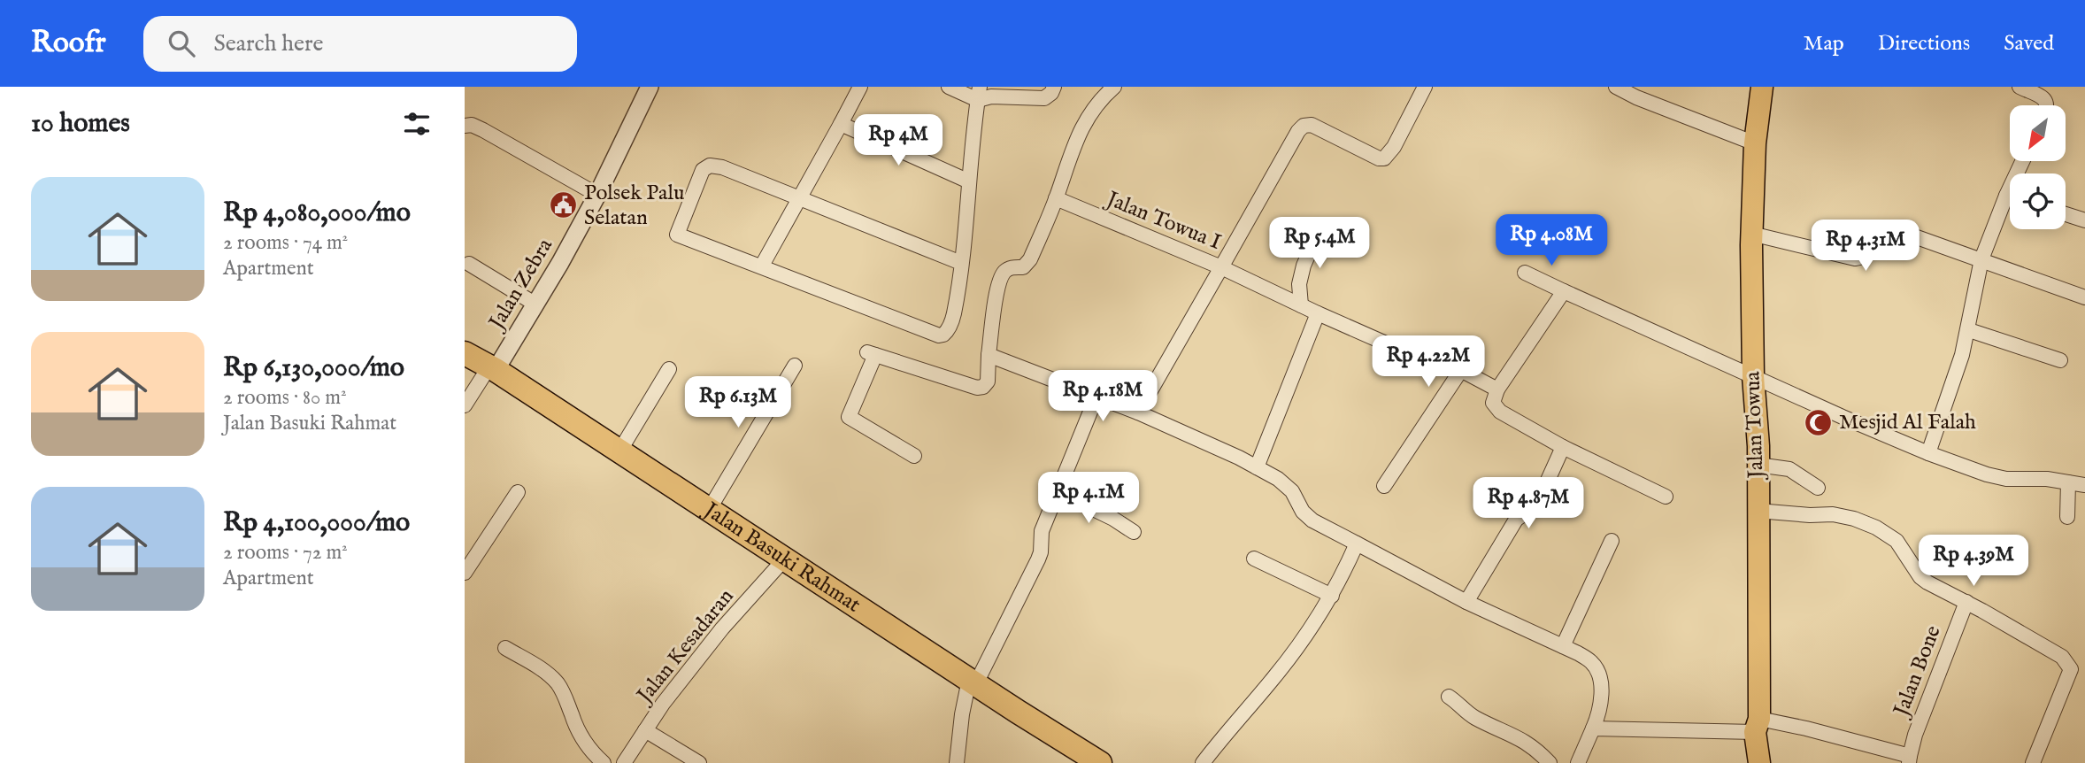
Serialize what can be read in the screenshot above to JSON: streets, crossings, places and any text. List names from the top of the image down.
{
  "streets": {
    "highway": ["Jalan Basuki Rahmat"],
    "main road": ["Jalan Towua"],
    "street": [
      "Jalan Towua I",
      "Jalan Zebra",
      "Jalan Kesadaran",
      "Jalan Bone"
    ]
  },
  "crossings": [
    ["Jalan Zebra", "Jalan Basuki Rahmat"],
    ["Jalan Towua", "Jalan Bone"],
    ["Jalan Basuki Rahmat", "Jalan Kesadaran"]
  ],
  "places": {
    "public building": ["Polsek Palu Selatan"],
    "mosque": ["Mesjid Al Falah"]
  },
  "north": "bottom left",
  "page": {
    "header": "Roofr",
    "search": "Search here",
    "nav": ["Map", "Directions", "Saved"],
    "heading": "10 homes",
    "price": [
      "Rp 4M",
      "Rp 4.08M",
      "Rp 5.4M",
      "Rp 4.31M",
      "Rp 4.22M",
      "Rp 4.18M",
      "Rp 6.13M",
      "Rp 4.1M",
      "Rp 4.87M",
      "Rp 4.39M"
    ],
    "list": [
      {
        "name": "Rp 4,080,000/mo",
        "note": "2 rooms · 74 m² · Apartment"
      },
      {
        "name": "Rp 6,130,000/mo",
        "note": "2 rooms · 80 m² · Jalan Basuki Rahmat"
      },
      {
        "name": "Rp 4,100,000/mo",
        "note": "2 rooms · 72 m² · Apartment"
      }
    ]
  }
}
